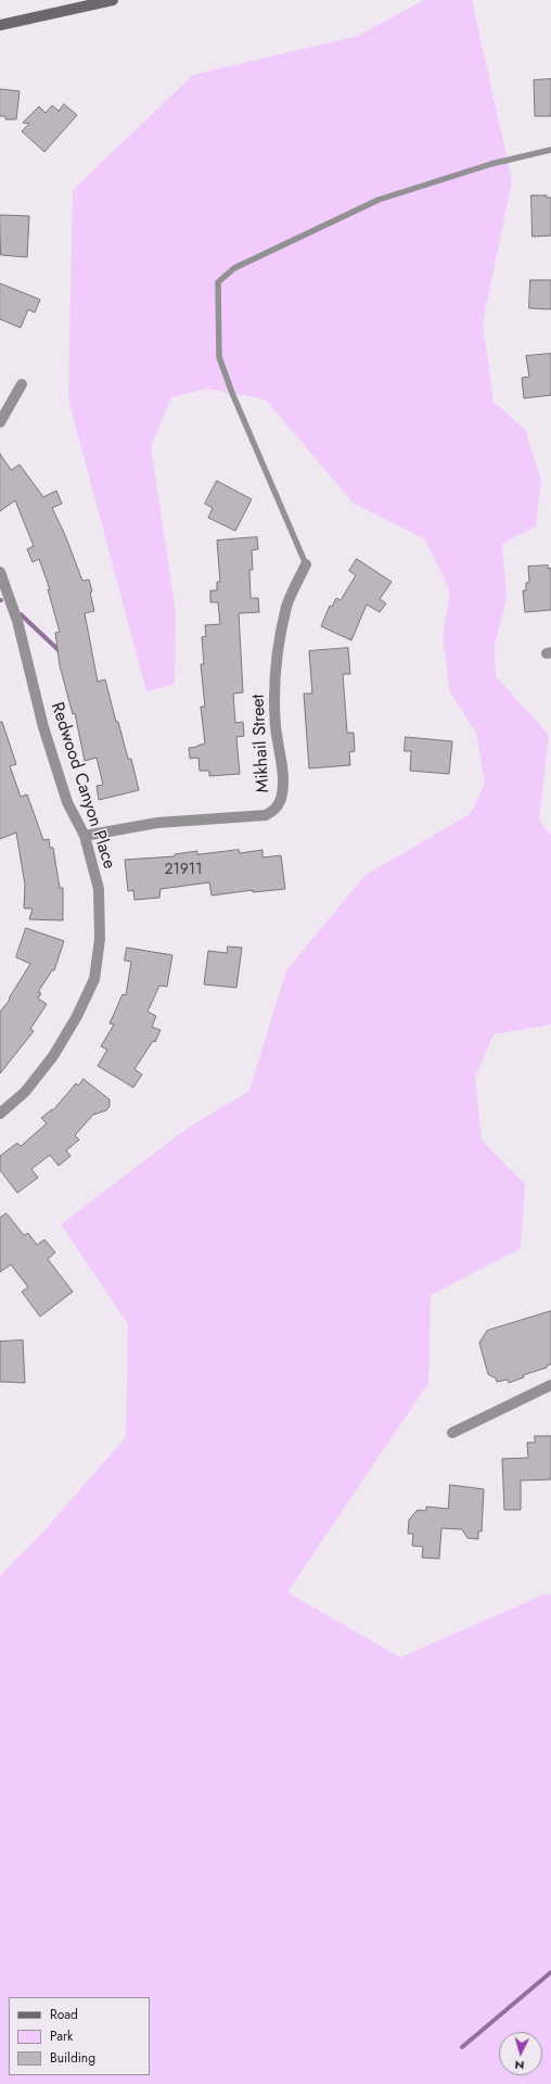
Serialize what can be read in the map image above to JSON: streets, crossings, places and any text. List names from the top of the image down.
{
  "streets": {
    "street": ["Mikhail Street", "Redwood Canyon Place"]
  },
  "crossings": [
    ["Mikhail Street", "Redwood Canyon Place"]
  ],
  "house_numbers": ["21911"],
  "legend": ["Road", "Park", "Building"],
  "north": "bottom"
}
